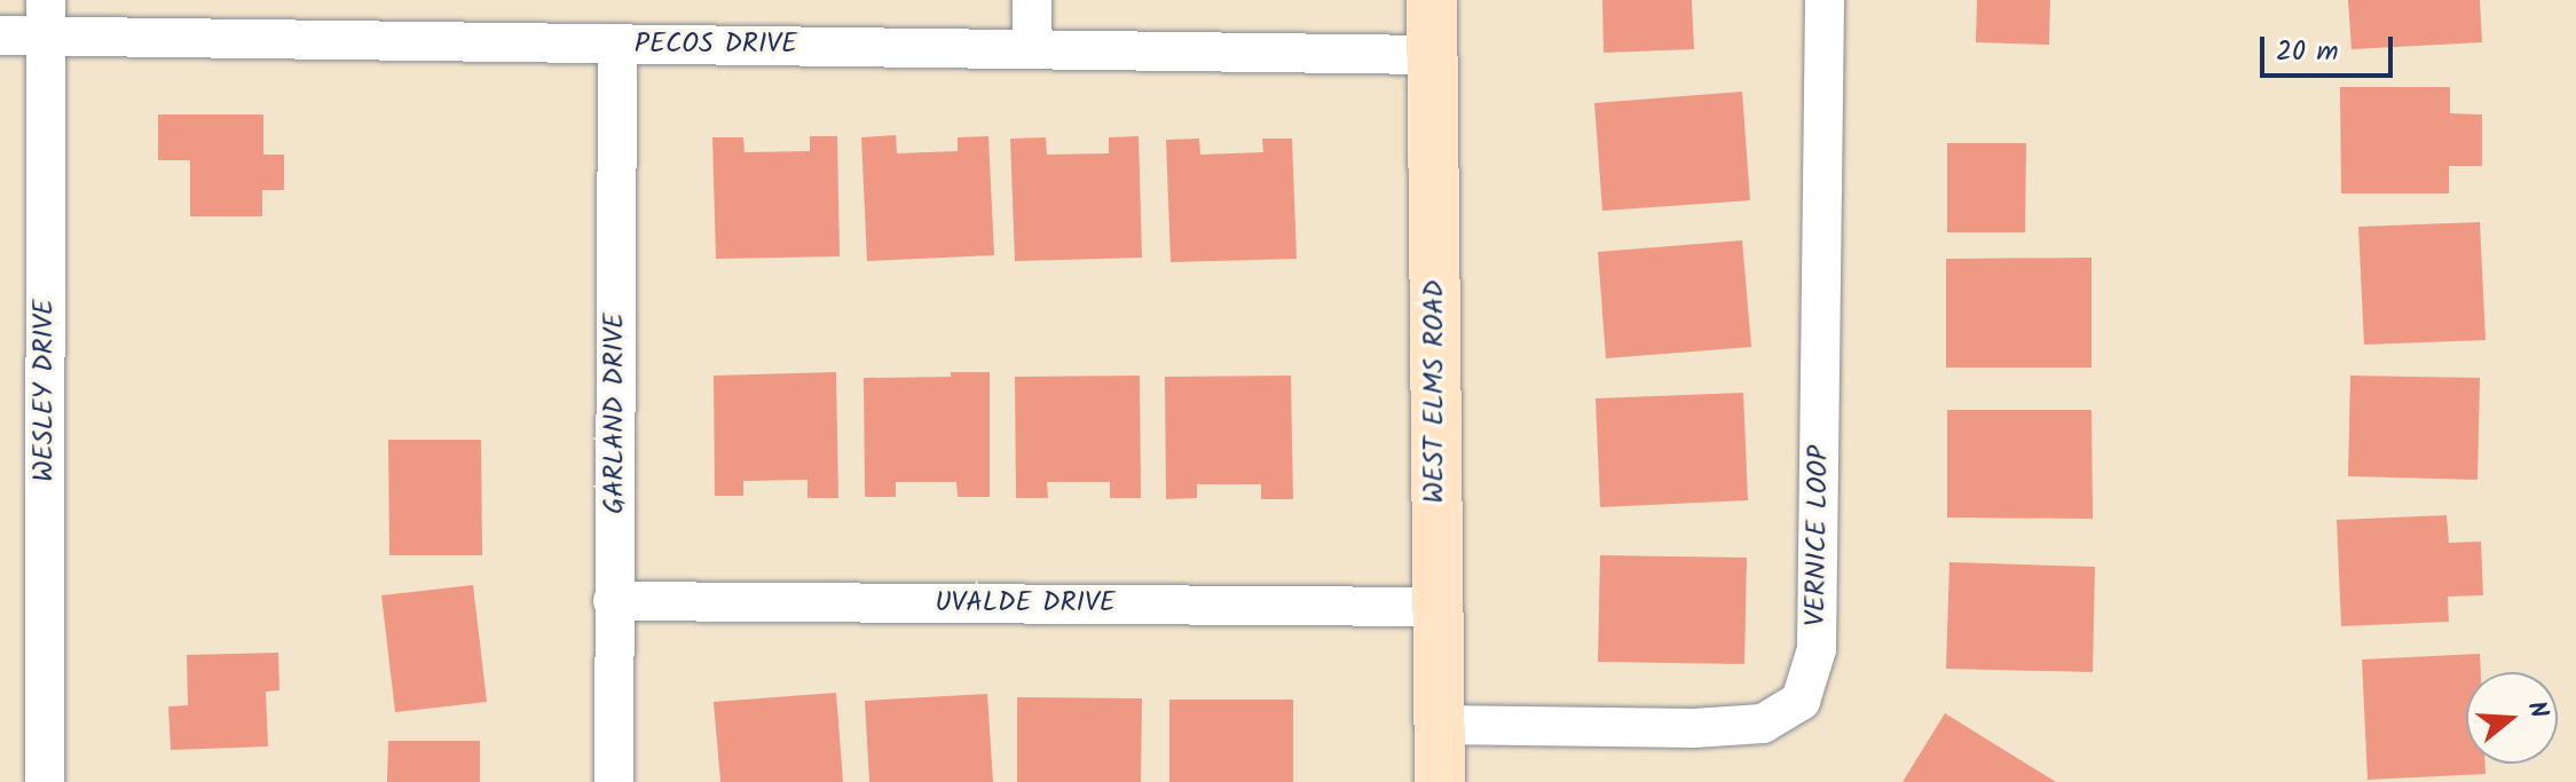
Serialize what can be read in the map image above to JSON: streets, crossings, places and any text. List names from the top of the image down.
{
  "streets": {
    "main road": ["WEST ELMS ROAD"],
    "street": [
      "PECOS DRIVE",
      "WESLEY DRIVE",
      "GARLAND DRIVE",
      "VERNICE LOOP",
      "UVALDE DRIVE"
    ]
  },
  "crossings": [
    ["PECOS DRIVE", "WESLEY DRIVE"],
    ["PECOS DRIVE", "WEST ELMS ROAD"],
    ["PECOS DRIVE", "GARLAND DRIVE"],
    ["WEST ELMS ROAD", "VERNICE LOOP"],
    ["WEST ELMS ROAD", "UVALDE DRIVE"],
    ["GARLAND DRIVE", "UVALDE DRIVE"]
  ],
  "scale_bar": "20 m",
  "north": "right"
}
